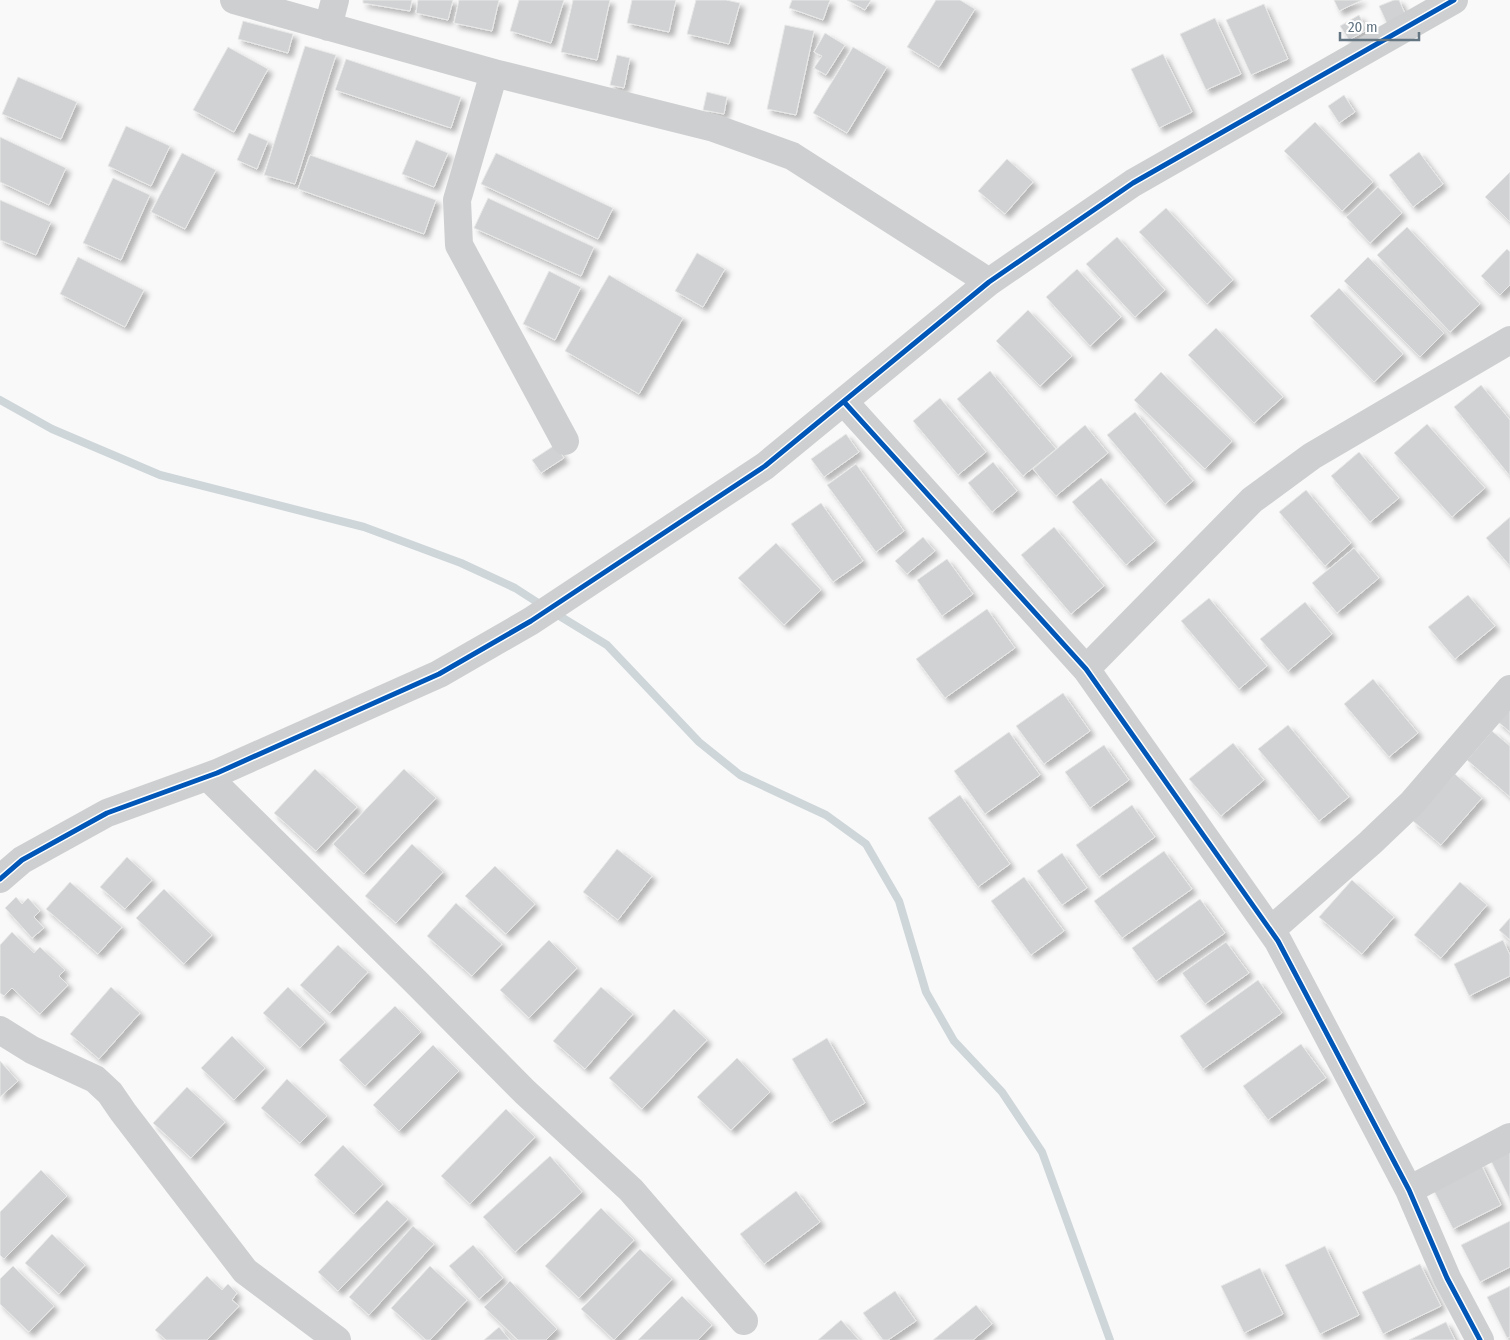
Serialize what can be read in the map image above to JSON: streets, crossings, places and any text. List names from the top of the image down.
{
  "scale_bar": "20 m"
}
